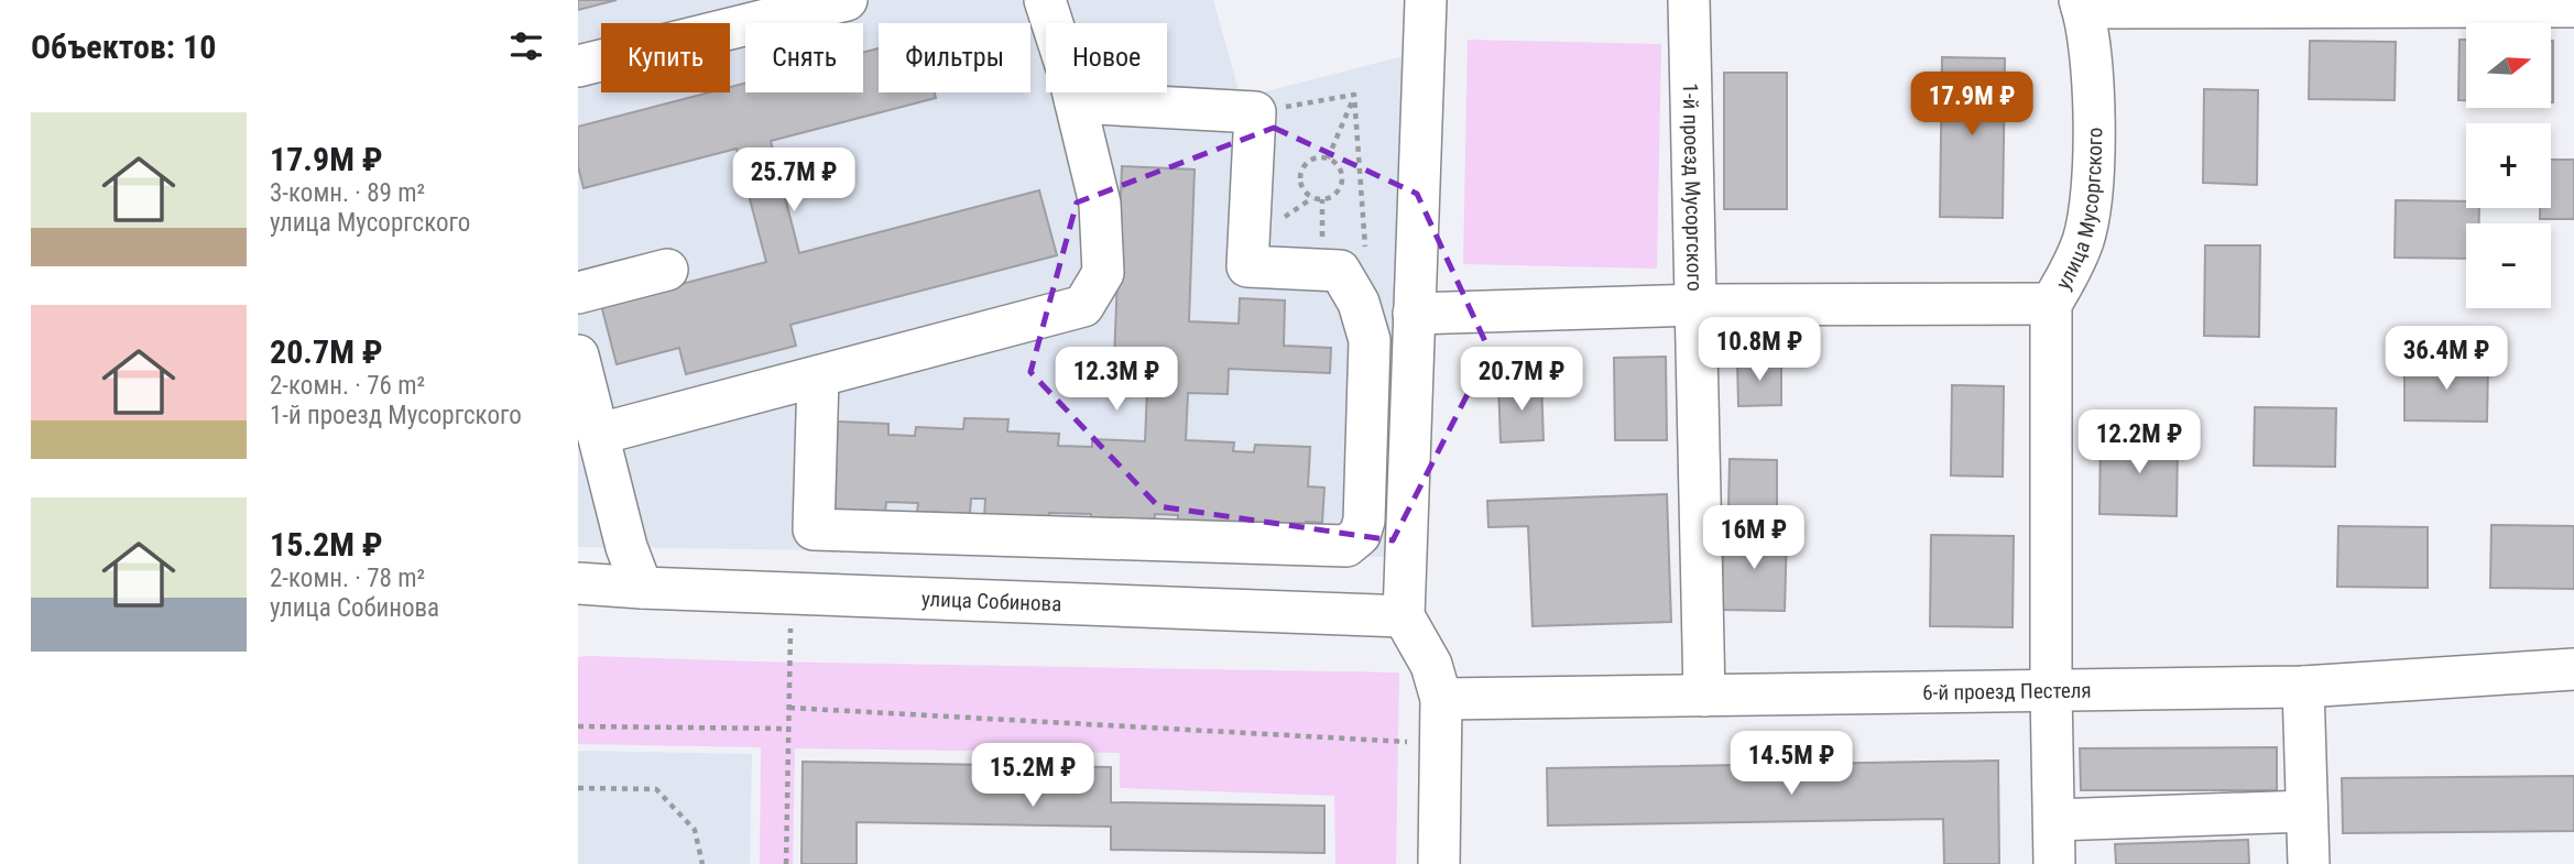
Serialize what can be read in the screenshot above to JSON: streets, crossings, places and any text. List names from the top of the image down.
{
  "streets": {
    "street": [
      "1-й проезд Мусоргского",
      "улица Мусоргского",
      "улица Собинова",
      "6-й проезд Пестеля"
    ]
  },
  "crossings": [
    ["1-й проезд Мусоргского", "6-й проезд Пестеля"],
    ["улица Мусоргского", "6-й проезд Пестеля"]
  ],
  "north": "right",
  "page": {
    "heading": "Объектов: 10",
    "map_buttons": ["+", "−"],
    "chip": [
      "Купить",
      "Снять",
      "Фильтры",
      "Новое"
    ],
    "price": [
      "17.9M ₽",
      "25.7M ₽",
      "10.8M ₽",
      "36.4M ₽",
      "12.3M ₽",
      "20.7M ₽",
      "12.2M ₽",
      "16M ₽",
      "14.5M ₽",
      "15.2M ₽"
    ],
    "list": [
      {
        "name": "17.9M ₽",
        "note": "3-комн. · 89 m² · улица Мусоргского"
      },
      {
        "name": "20.7M ₽",
        "note": "2-комн. · 76 m² · 1-й проезд Мусоргского"
      },
      {
        "name": "15.2M ₽",
        "note": "2-комн. · 78 m² · улица Собинова"
      }
    ]
  }
}
